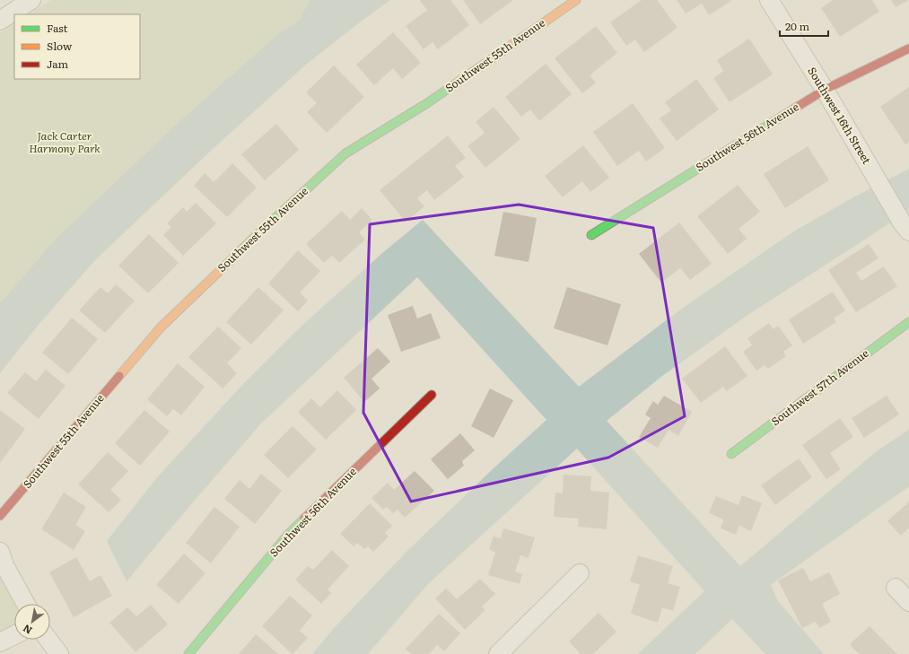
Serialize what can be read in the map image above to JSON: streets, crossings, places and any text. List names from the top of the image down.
{
  "streets": {
    "street": [
      "Southwest 55th Avenue",
      "Southwest 16th Street",
      "Southwest 56th Avenue",
      "Southwest 57th Avenue"
    ]
  },
  "crossings": [
    ["Southwest 16th Street", "Southwest 56th Avenue"]
  ],
  "parks": ["Jack Carter Harmony Park"],
  "legend": ["Fast", "Slow", "Jam"],
  "scale_bar": "20 m",
  "north": "bottom left"
}
